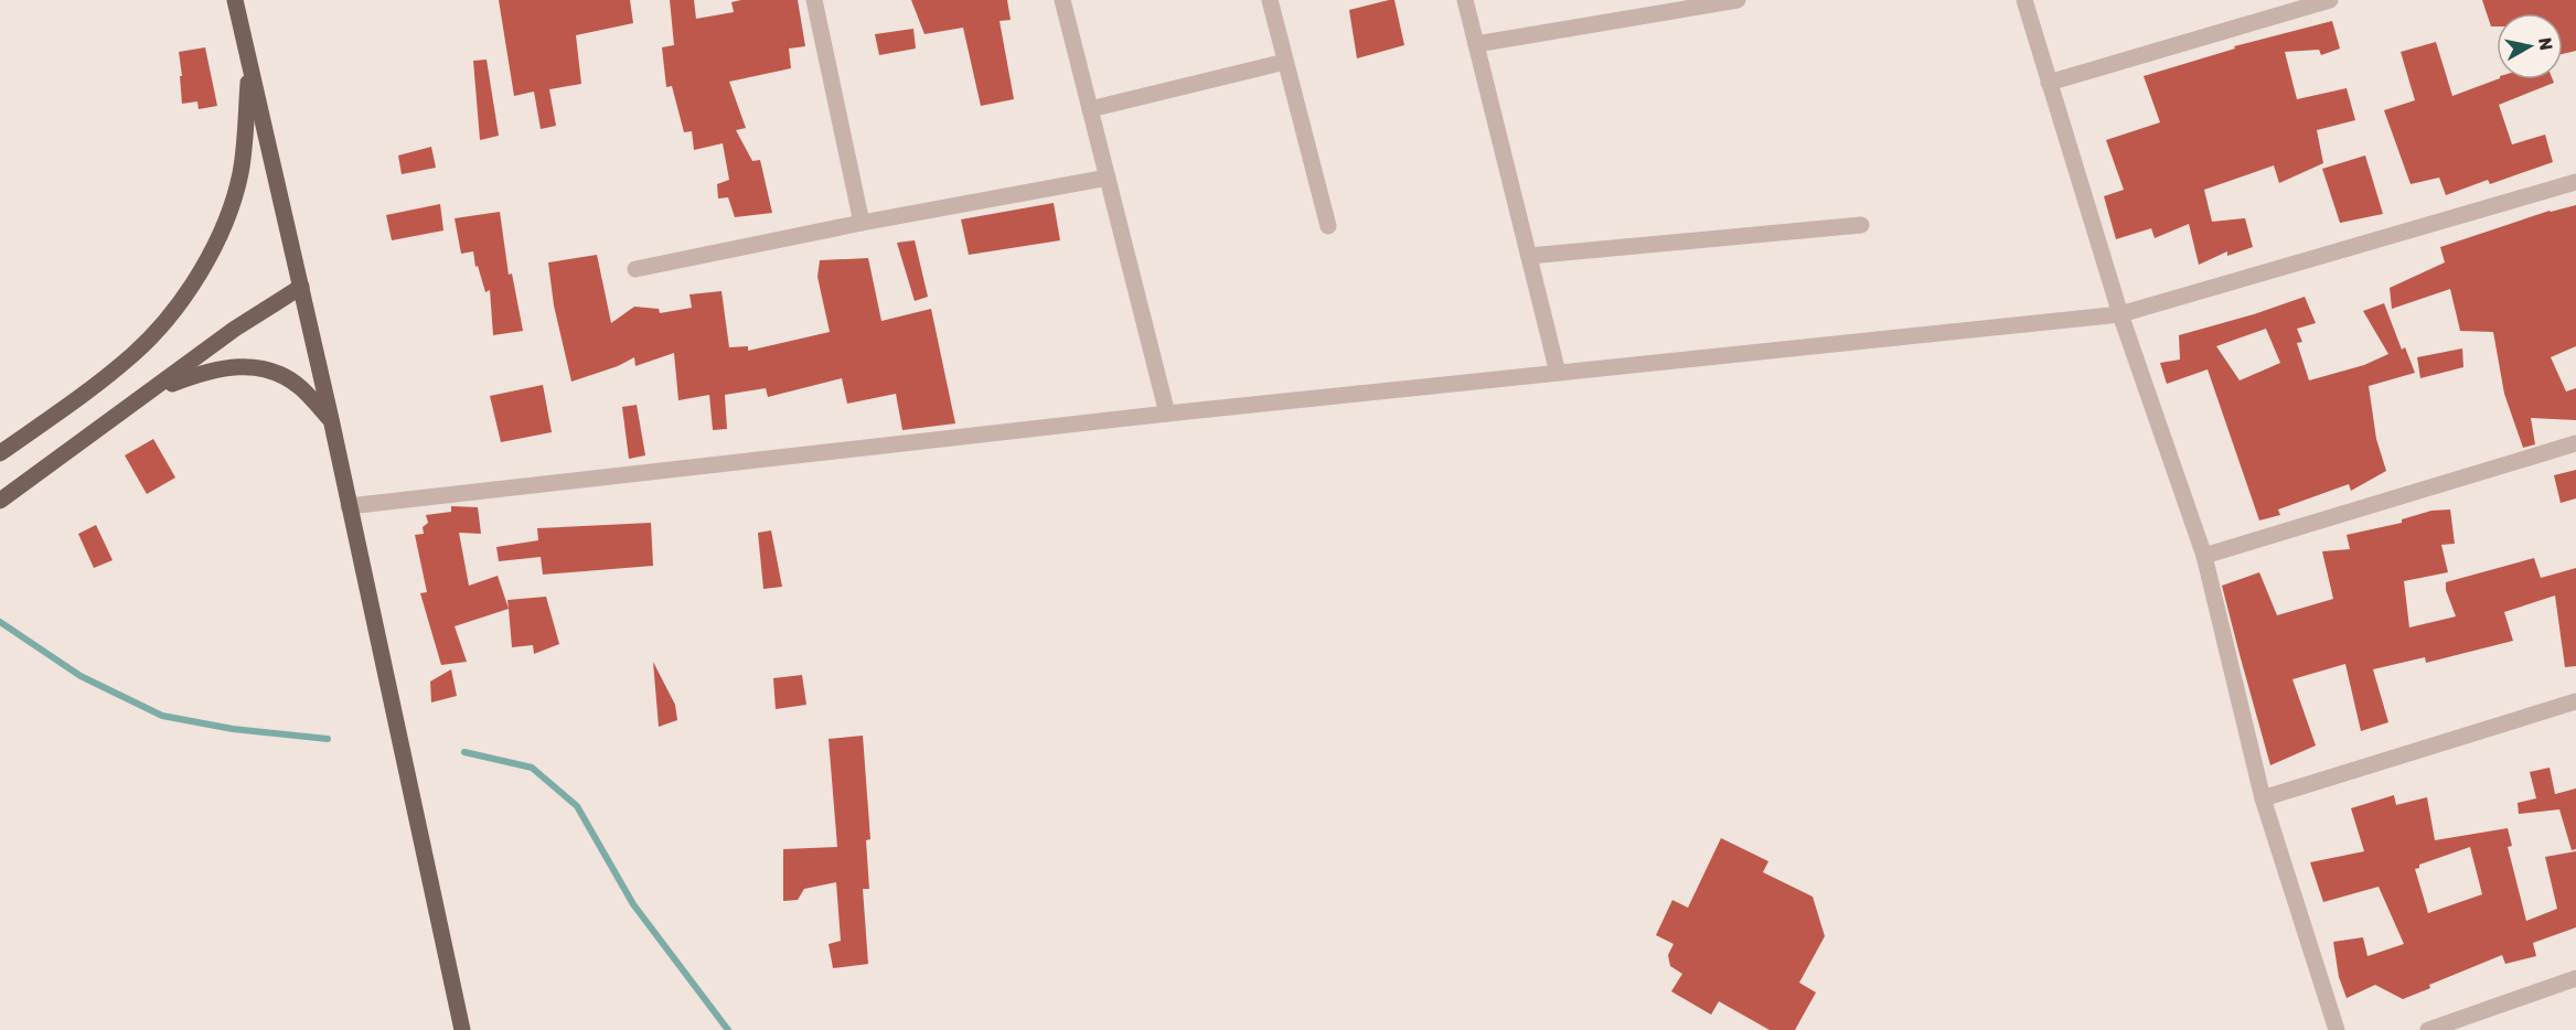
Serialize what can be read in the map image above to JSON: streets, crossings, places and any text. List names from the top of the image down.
{
  "north": "right"
}
